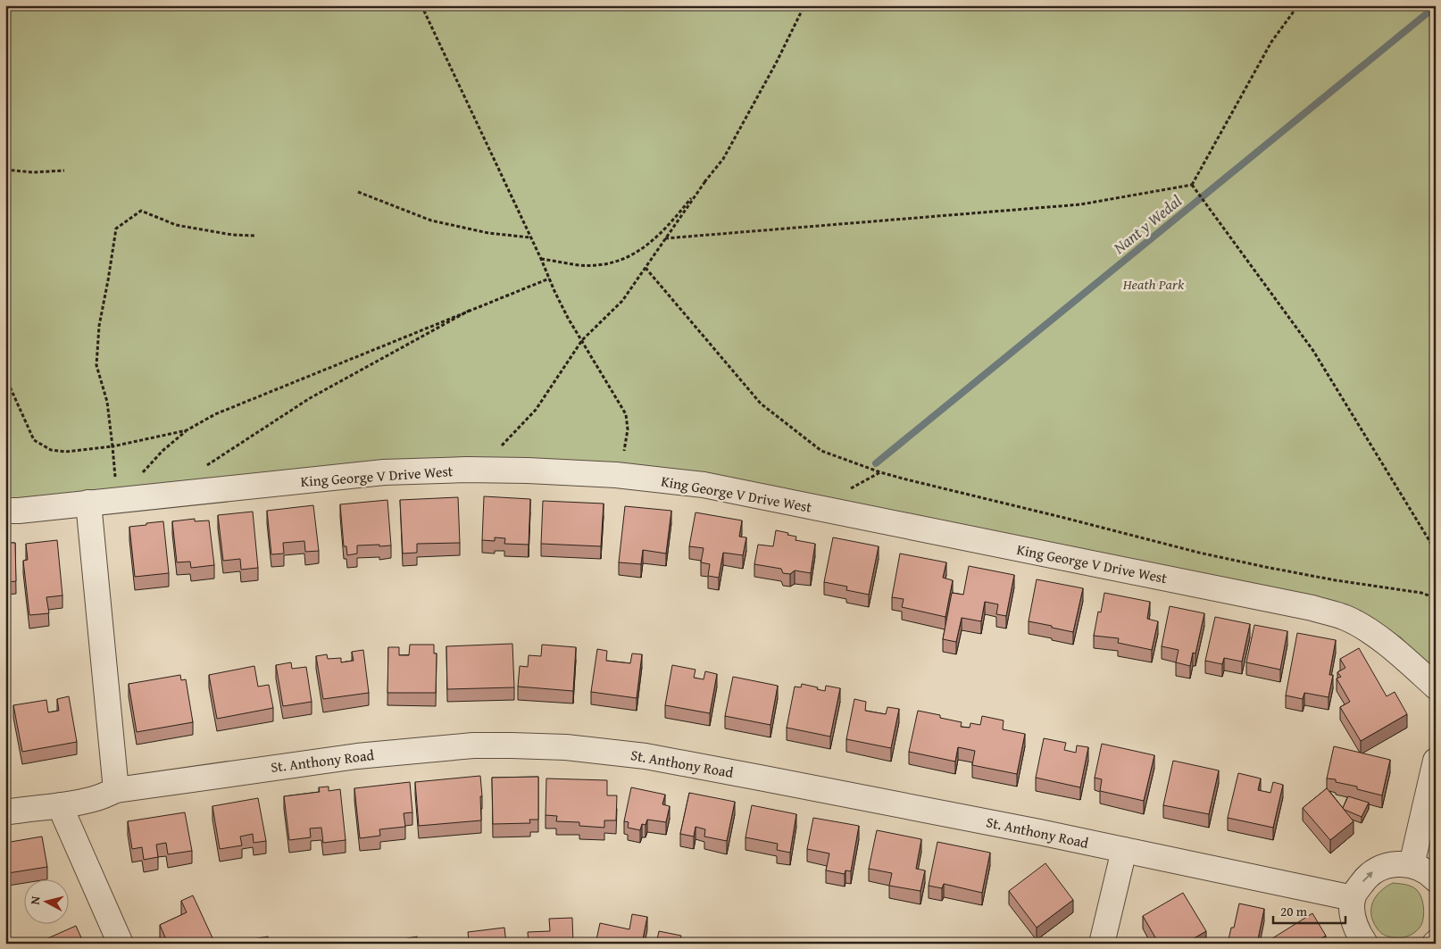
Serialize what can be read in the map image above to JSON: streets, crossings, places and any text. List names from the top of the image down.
{
  "streets": {
    "street": ["King George V Drive West", "St. Anthony Road"]
  },
  "water": ["Nant y Wedal"],
  "parks": ["Heath Park"],
  "scale_bar": "20 m",
  "north": "left"
}
